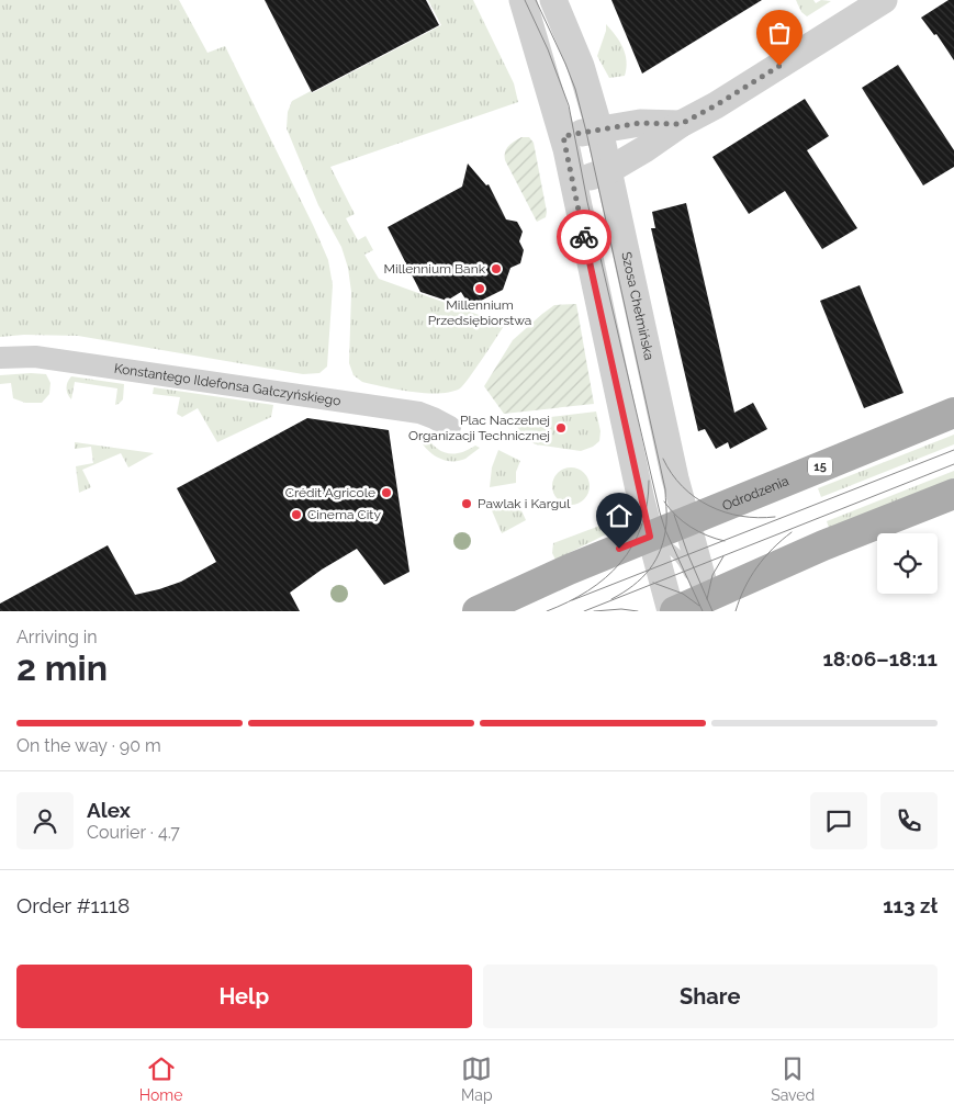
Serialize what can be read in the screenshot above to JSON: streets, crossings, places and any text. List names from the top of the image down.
{
  "streets": {
    "main road": ["15", "Odrodzenia"],
    "street": ["Szosa Chełmińska", "Konstantego Ildefonsa Gałczyńskiego"]
  },
  "crossings": [
    ["Szosa Chełmińska", "Odrodzenia"],
    ["15", "Odrodzenia"]
  ],
  "places": [
    "Millennium Bank",
    "Millennium Przedsiębiorstwa",
    "Plac Naczelnej Organizacji Technicznej",
    "Crédit Agricole",
    "Pawlak i Kargul",
    "Cinema City"
  ],
  "page": {
    "heading": ["2 min", "Arriving in", "18:06–18:11"],
    "panel": [
      "Alex",
      "Courier · 4.7",
      "Order #1118",
      "113 zł"
    ],
    "bar": "On the way · 90 m",
    "buttons": ["Help", "Share"],
    "tabs": ["Home", "Map", "Saved"]
  }
}
